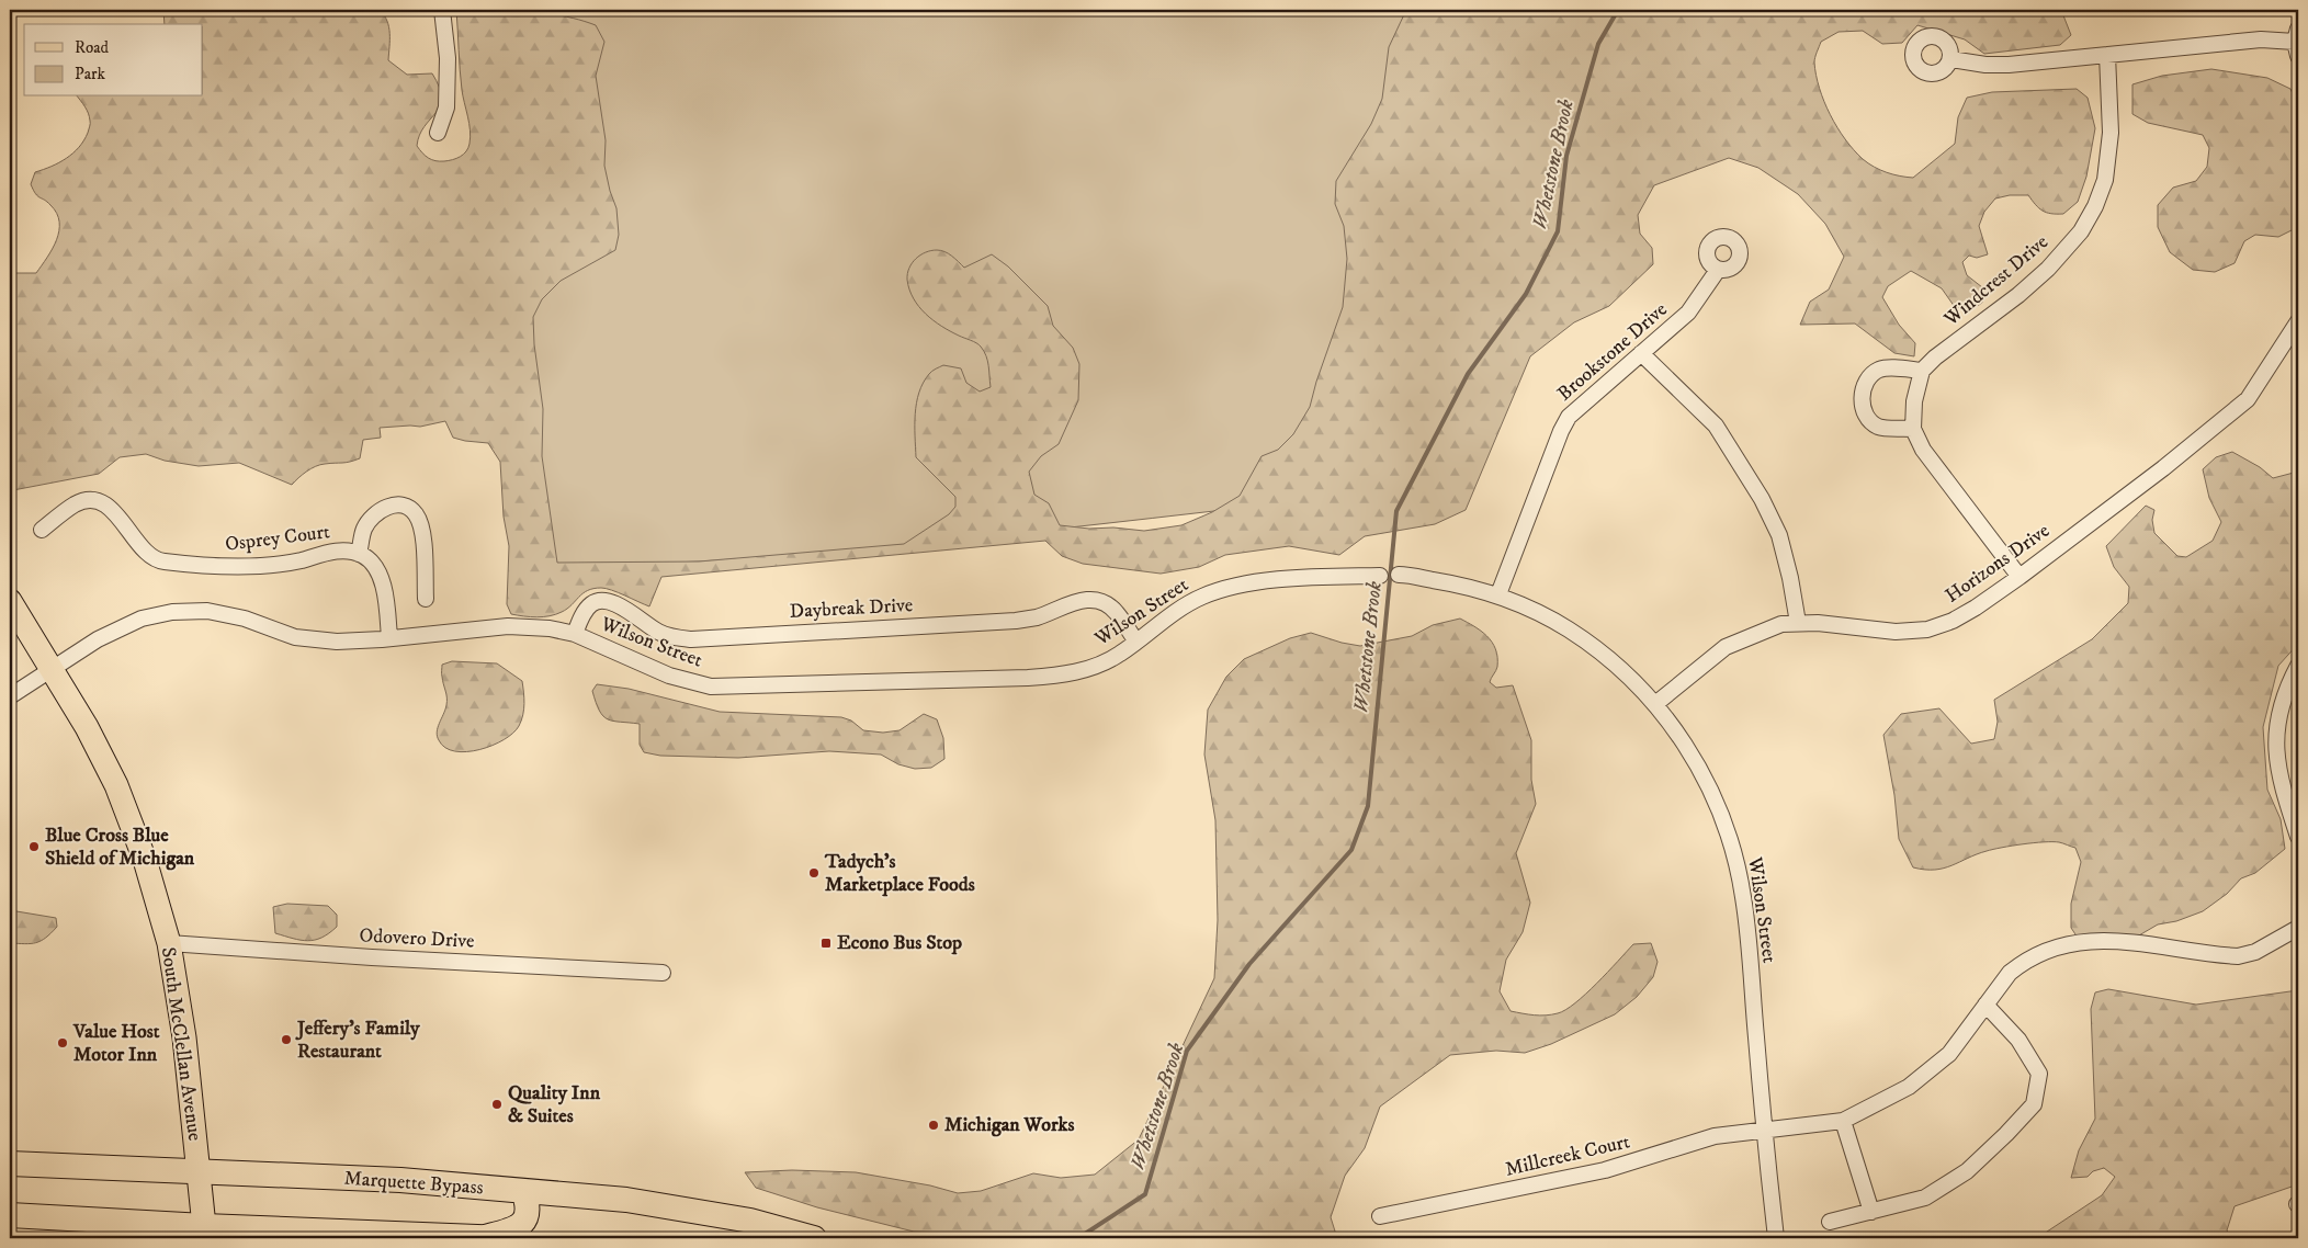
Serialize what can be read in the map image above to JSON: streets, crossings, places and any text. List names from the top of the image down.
{
  "streets": {
    "highway": ["Marquette Bypass"],
    "main road": ["South McClellan Avenue"],
    "street": [
      "Windcrest Drive",
      "Brookstone Drive",
      "Osprey Court",
      "Horizons Drive",
      "Daybreak Drive",
      "Wilson Street",
      "Odovero Drive",
      "Millcreek Court"
    ]
  },
  "crossings": [
    ["Brookstone Drive", "Wilson Street"],
    ["Horizons Drive", "Wilson Street"],
    ["Daybreak Drive", "Wilson Street"],
    ["Wilson Street", "South McClellan Avenue"],
    ["Wilson Street", "Millcreek Court"],
    ["Odovero Drive", "South McClellan Avenue"],
    ["South McClellan Avenue", "Marquette Bypass"]
  ],
  "water": ["Whetstone Brook"],
  "places": {
    "other": [
      "Blue Cross Blue Shield of Michigan",
      "Tadych's Marketplace Foods",
      "Jeffery's Family Restaurant",
      "Value Host Motor Inn",
      "Quality Inn & Suites",
      "Michigan Works"
    ],
    "transit": ["Econo Bus Stop"]
  },
  "legend": ["Road", "Park"]
}
